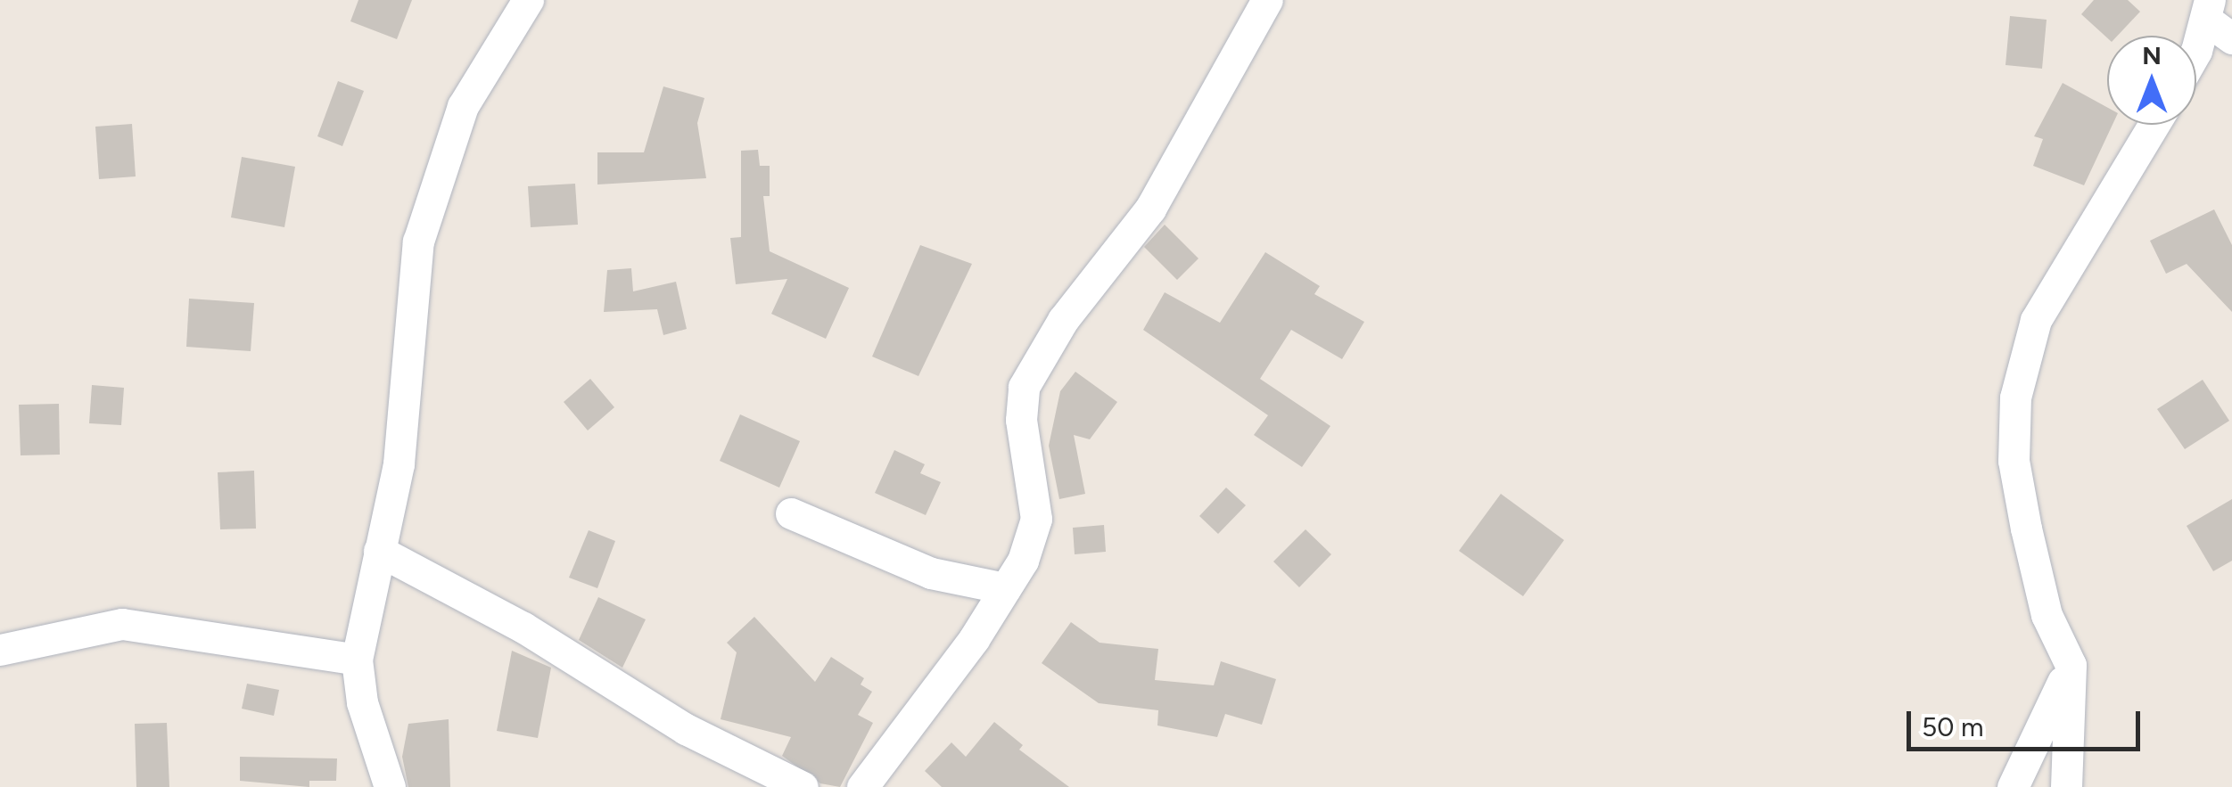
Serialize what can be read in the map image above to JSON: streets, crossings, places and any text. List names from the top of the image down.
{
  "scale_bar": "50 m",
  "north": "top"
}
